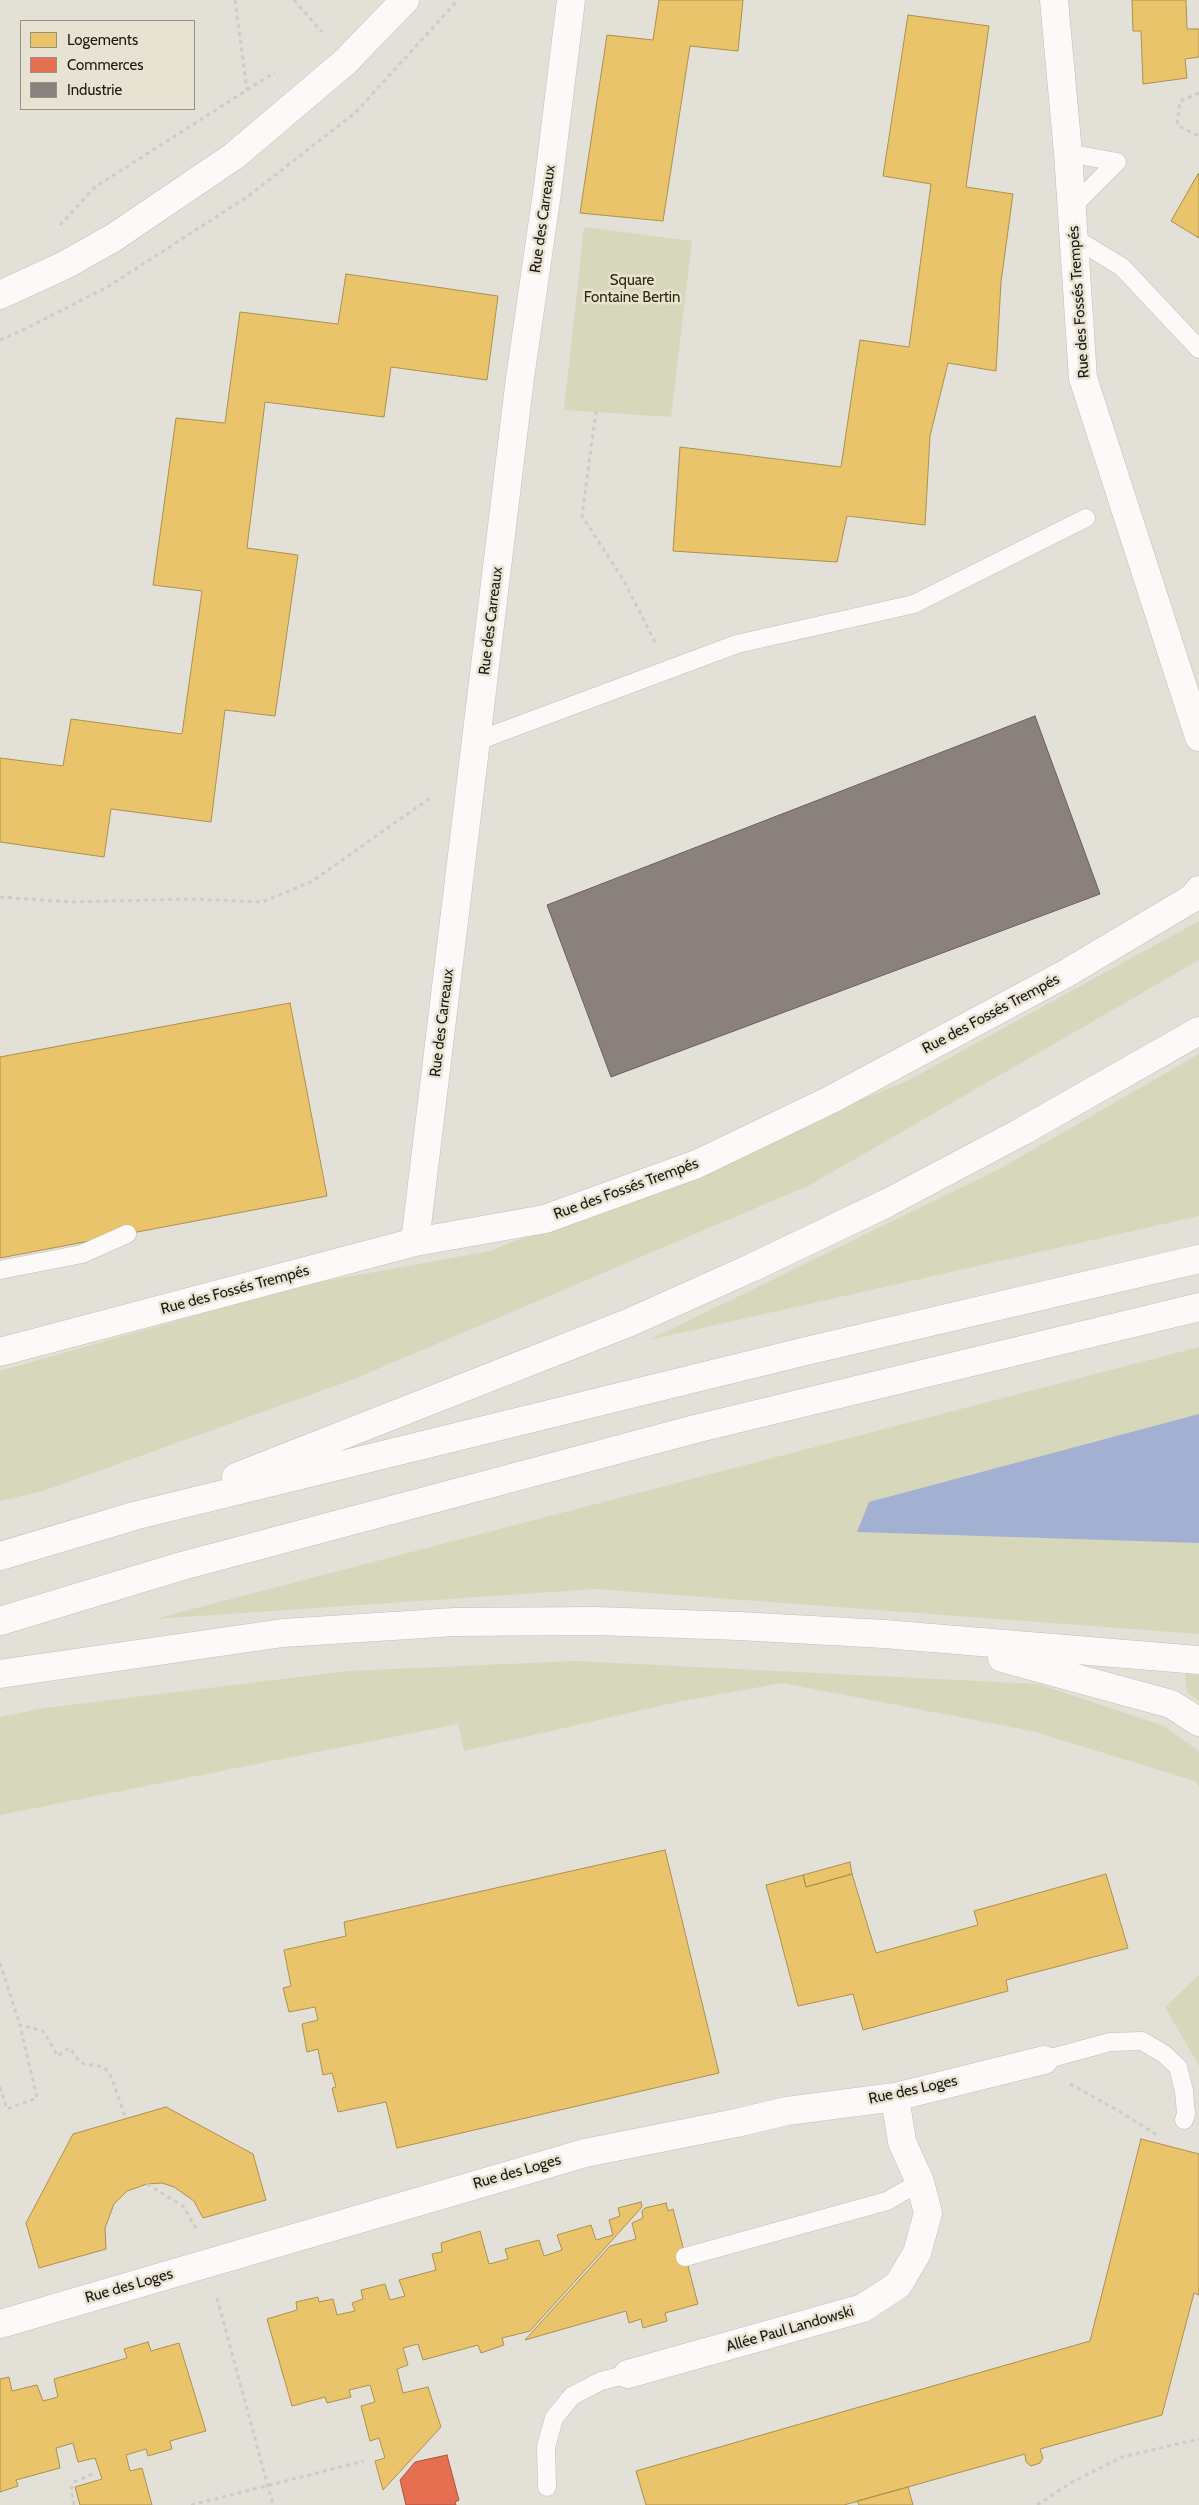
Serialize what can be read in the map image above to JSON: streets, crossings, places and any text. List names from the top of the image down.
{
  "streets": {
    "main road": [
      "Rue des Carreaux",
      "Rue des Fossés Trempés",
      "Rue des Loges",
      "Allée Paul Landowski"
    ]
  },
  "crossings": [
    ["Rue des Carreaux", "Rue des Fossés Trempés"],
    ["Rue des Loges", "Allée Paul Landowski"]
  ],
  "parks": ["Square Fontaine Bertin"],
  "legend": ["Logements", "Commerces", "Industrie"]
}
